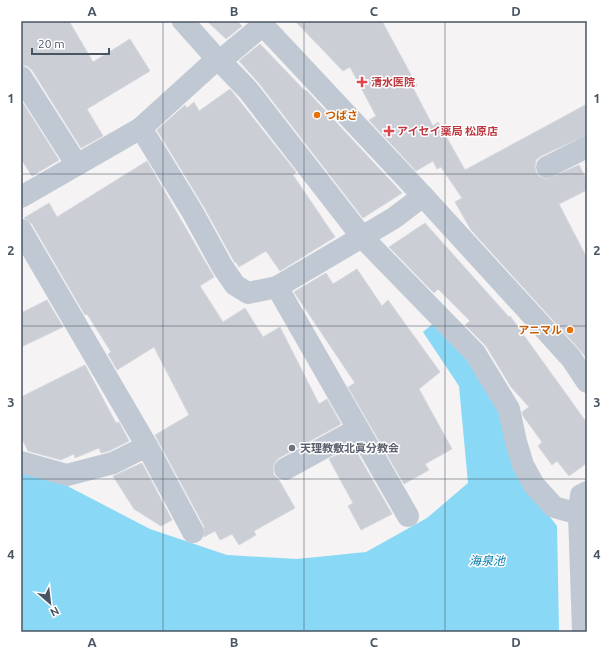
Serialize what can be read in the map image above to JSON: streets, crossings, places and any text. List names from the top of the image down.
{
  "water": ["海泉池"],
  "places": {
    "health": ["清水医院", "アイセイ薬局 松原店"],
    "other": ["つばさ", "アニマル", "天理教敷北眞分教会"]
  },
  "scale_bar": "20 m",
  "north": "bottom right",
  "grid": {
    "columns": [
      "A",
      "B",
      "C",
      "D"
    ],
    "rows": [
      "1",
      "2",
      "3",
      "4"
    ]
  }
}
